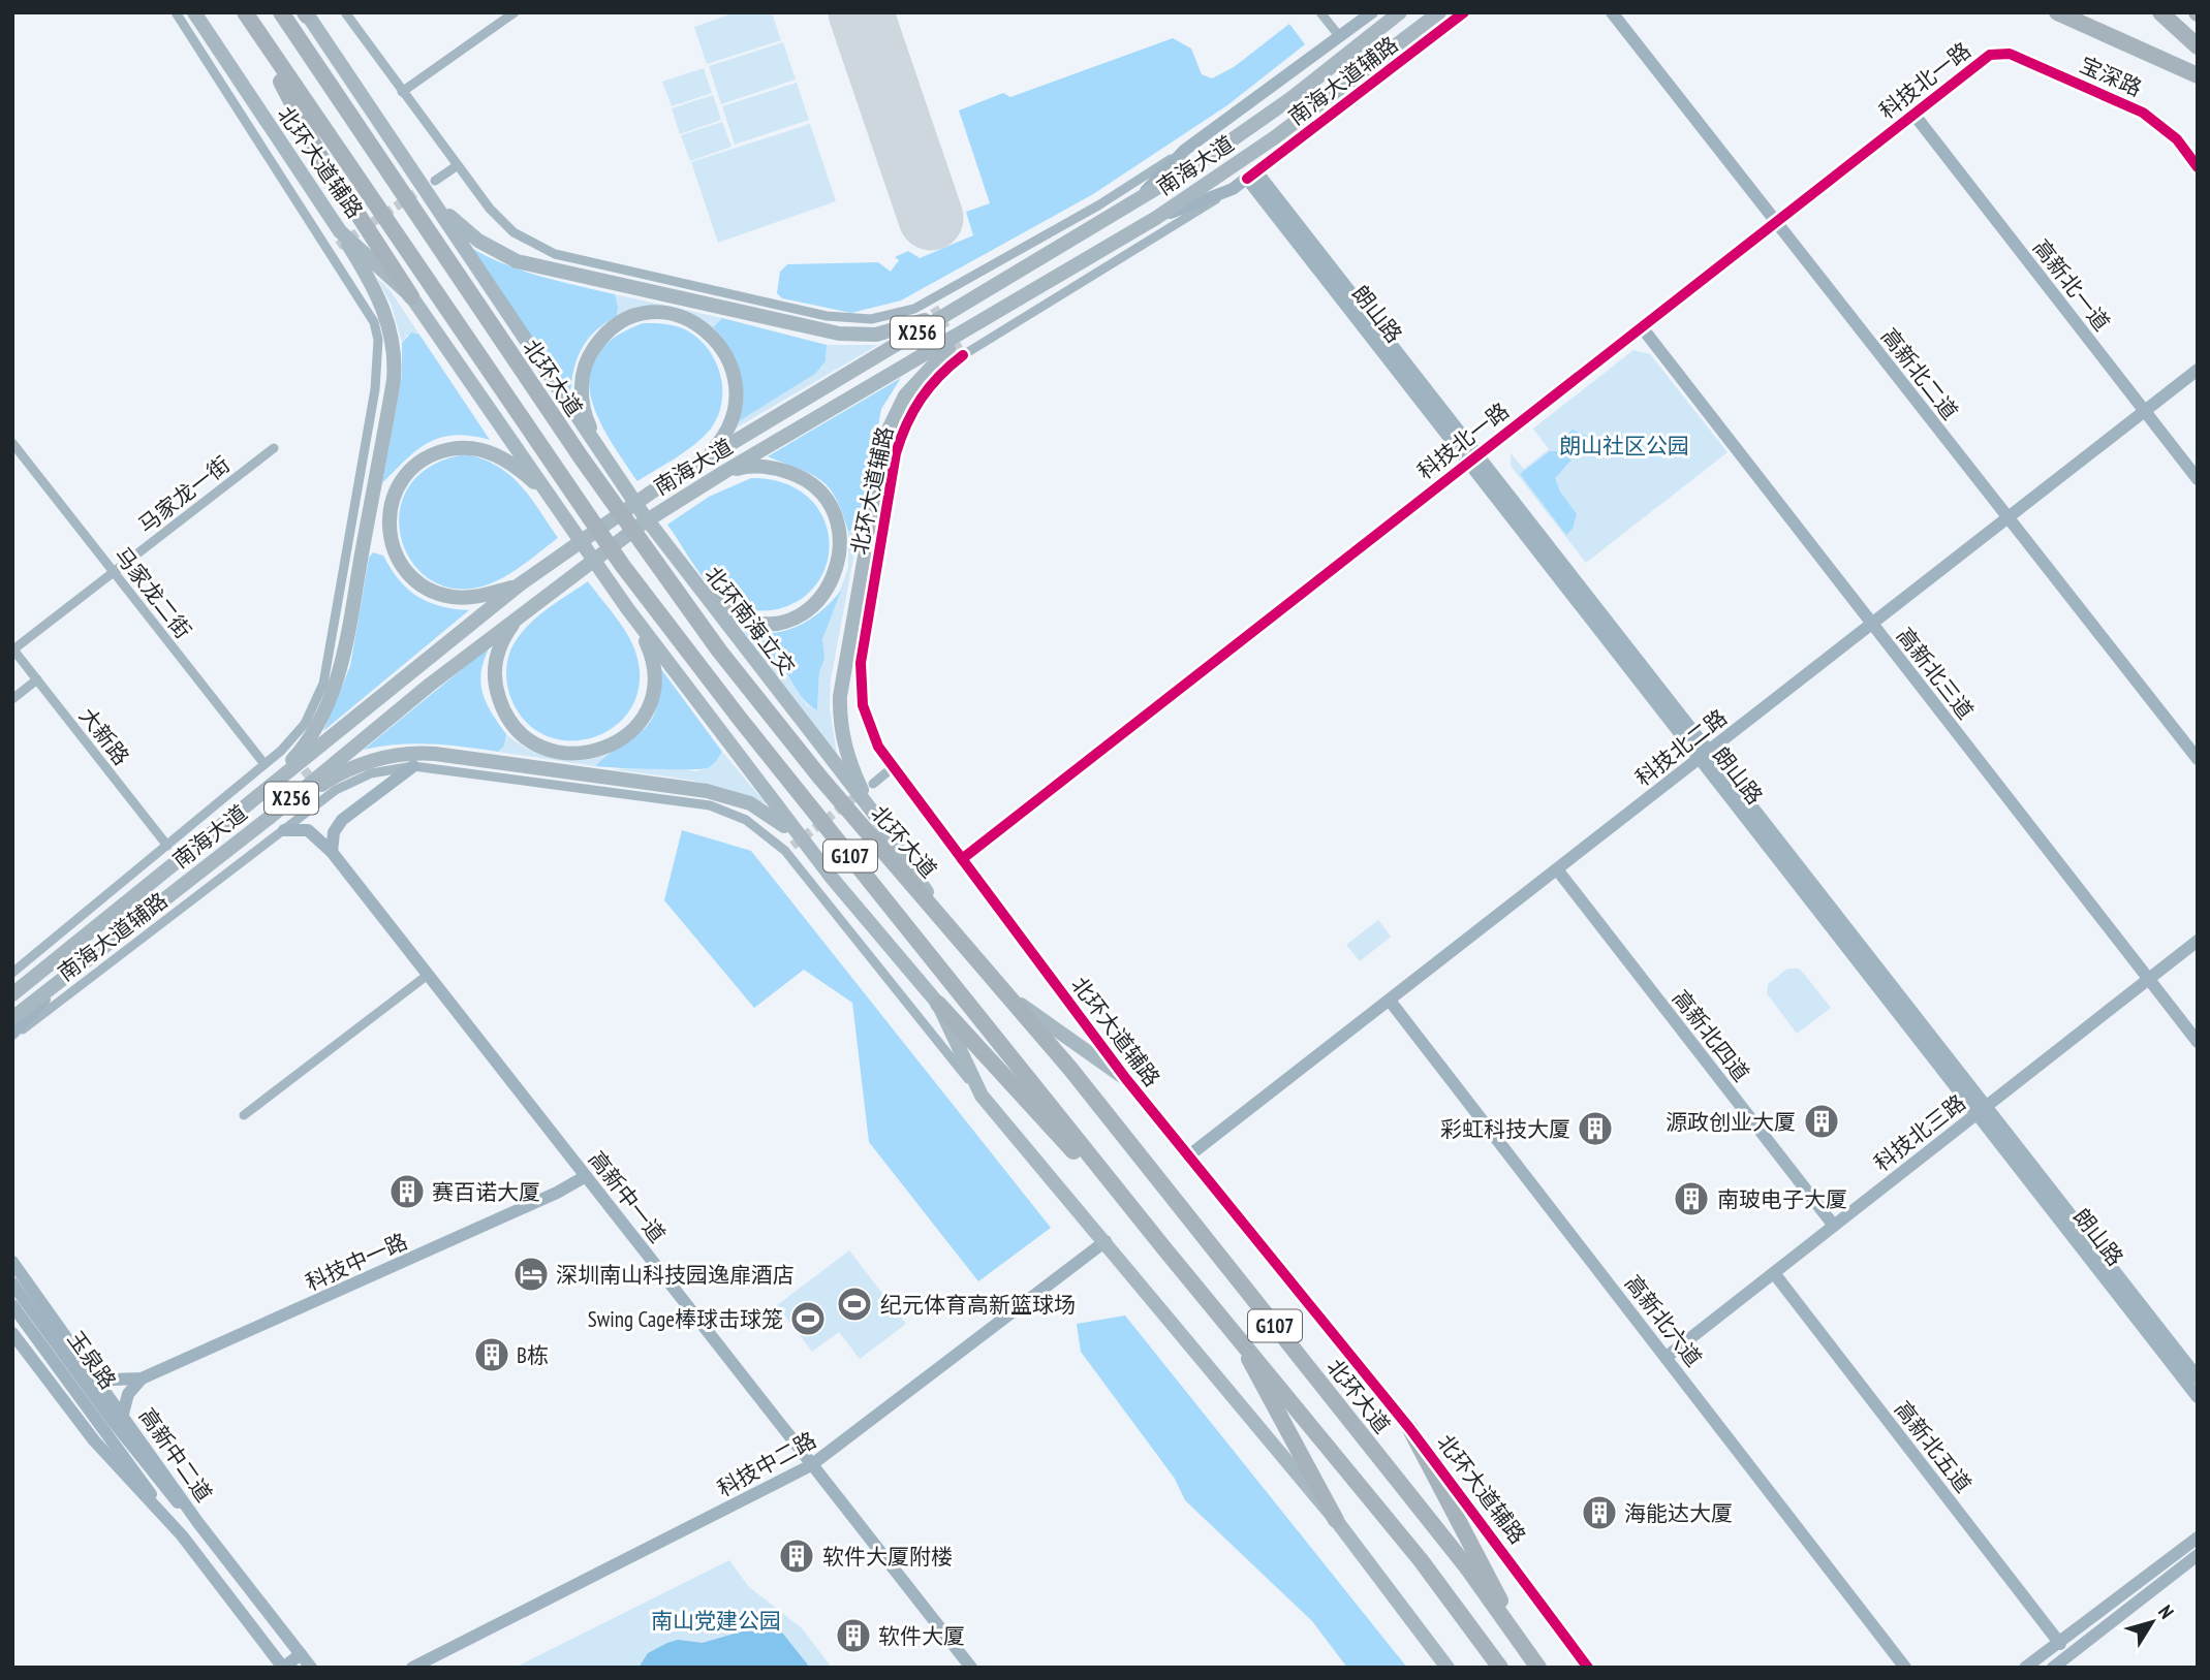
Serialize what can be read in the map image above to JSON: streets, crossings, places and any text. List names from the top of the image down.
{
  "streets": {
    "highway": ["北环大道", "G107"],
    "main road": [
      "北环大道辅路",
      "南海大道",
      "X256",
      "北环南海立交"
    ],
    "street": [
      "宝深路",
      "南海大道辅路",
      "科技北一路",
      "高新北一道",
      "朗山路",
      "高新北二道",
      "马家龙一街",
      "马家龙二街",
      "高新北三道",
      "大新路",
      "科技北二路",
      "高新北四道",
      "科技北三路",
      "高新中一道",
      "科技中一路",
      "高新北六道",
      "玉泉路",
      "高新北五道",
      "高新中二道",
      "科技中二路"
    ]
  },
  "crossings": [
    ["宝深路", "科技北一路"],
    ["南海大道辅路", "北环大道辅路"],
    ["南海大道辅路", "南海大道"],
    ["南海大道辅路", "朗山路"],
    ["南海大道辅路", "马家龙二街"],
    ["南海大道辅路", "大新路"],
    ["南海大道辅路", "高新中一道"],
    ["科技北一路", "北环大道辅路"],
    ["科技北一路", "高新北一道"],
    ["科技北一路", "朗山路"],
    ["科技北一路", "高新北二道"],
    ["科技北一路", "高新北三道"],
    ["北环大道辅路", "科技北二路"],
    ["北环大道辅路", "科技中二路"],
    ["高新北一道", "科技北二路"],
    ["朗山路", "科技北二路"],
    ["朗山路", "科技北三路"],
    ["高新北二道", "科技北二路"],
    ["马家龙一街", "马家龙二街"],
    ["马家龙一街", "大新路"],
    ["高新北三道", "科技北二路"],
    ["高新北三道", "科技北三路"],
    ["科技北二路", "高新北四道"],
    ["科技北二路", "高新北六道"],
    ["高新北四道", "科技北三路"],
    ["科技北三路", "高新北六道"],
    ["科技北三路", "高新北五道"],
    ["高新中一道", "科技中一路"],
    ["高新中一道", "科技中二路"],
    ["科技中一路", "高新中二道"],
    ["玉泉路", "高新中二道"]
  ],
  "parks": ["朗山社区公园", "南山党建公园"],
  "places": {
    "building": [
      "源政创业大厦",
      "彩虹科技大厦",
      "赛百诺大厦",
      "南玻电子大厦",
      "B栋",
      "海能达大厦",
      "软件大厦附楼",
      "软件大厦"
    ],
    "hotel": ["深圳南山科技园逸扉酒店"],
    "sports": ["纪元体育高新篮球场", "Swing Cage棒球击球笼"]
  },
  "north": "top right"
}
